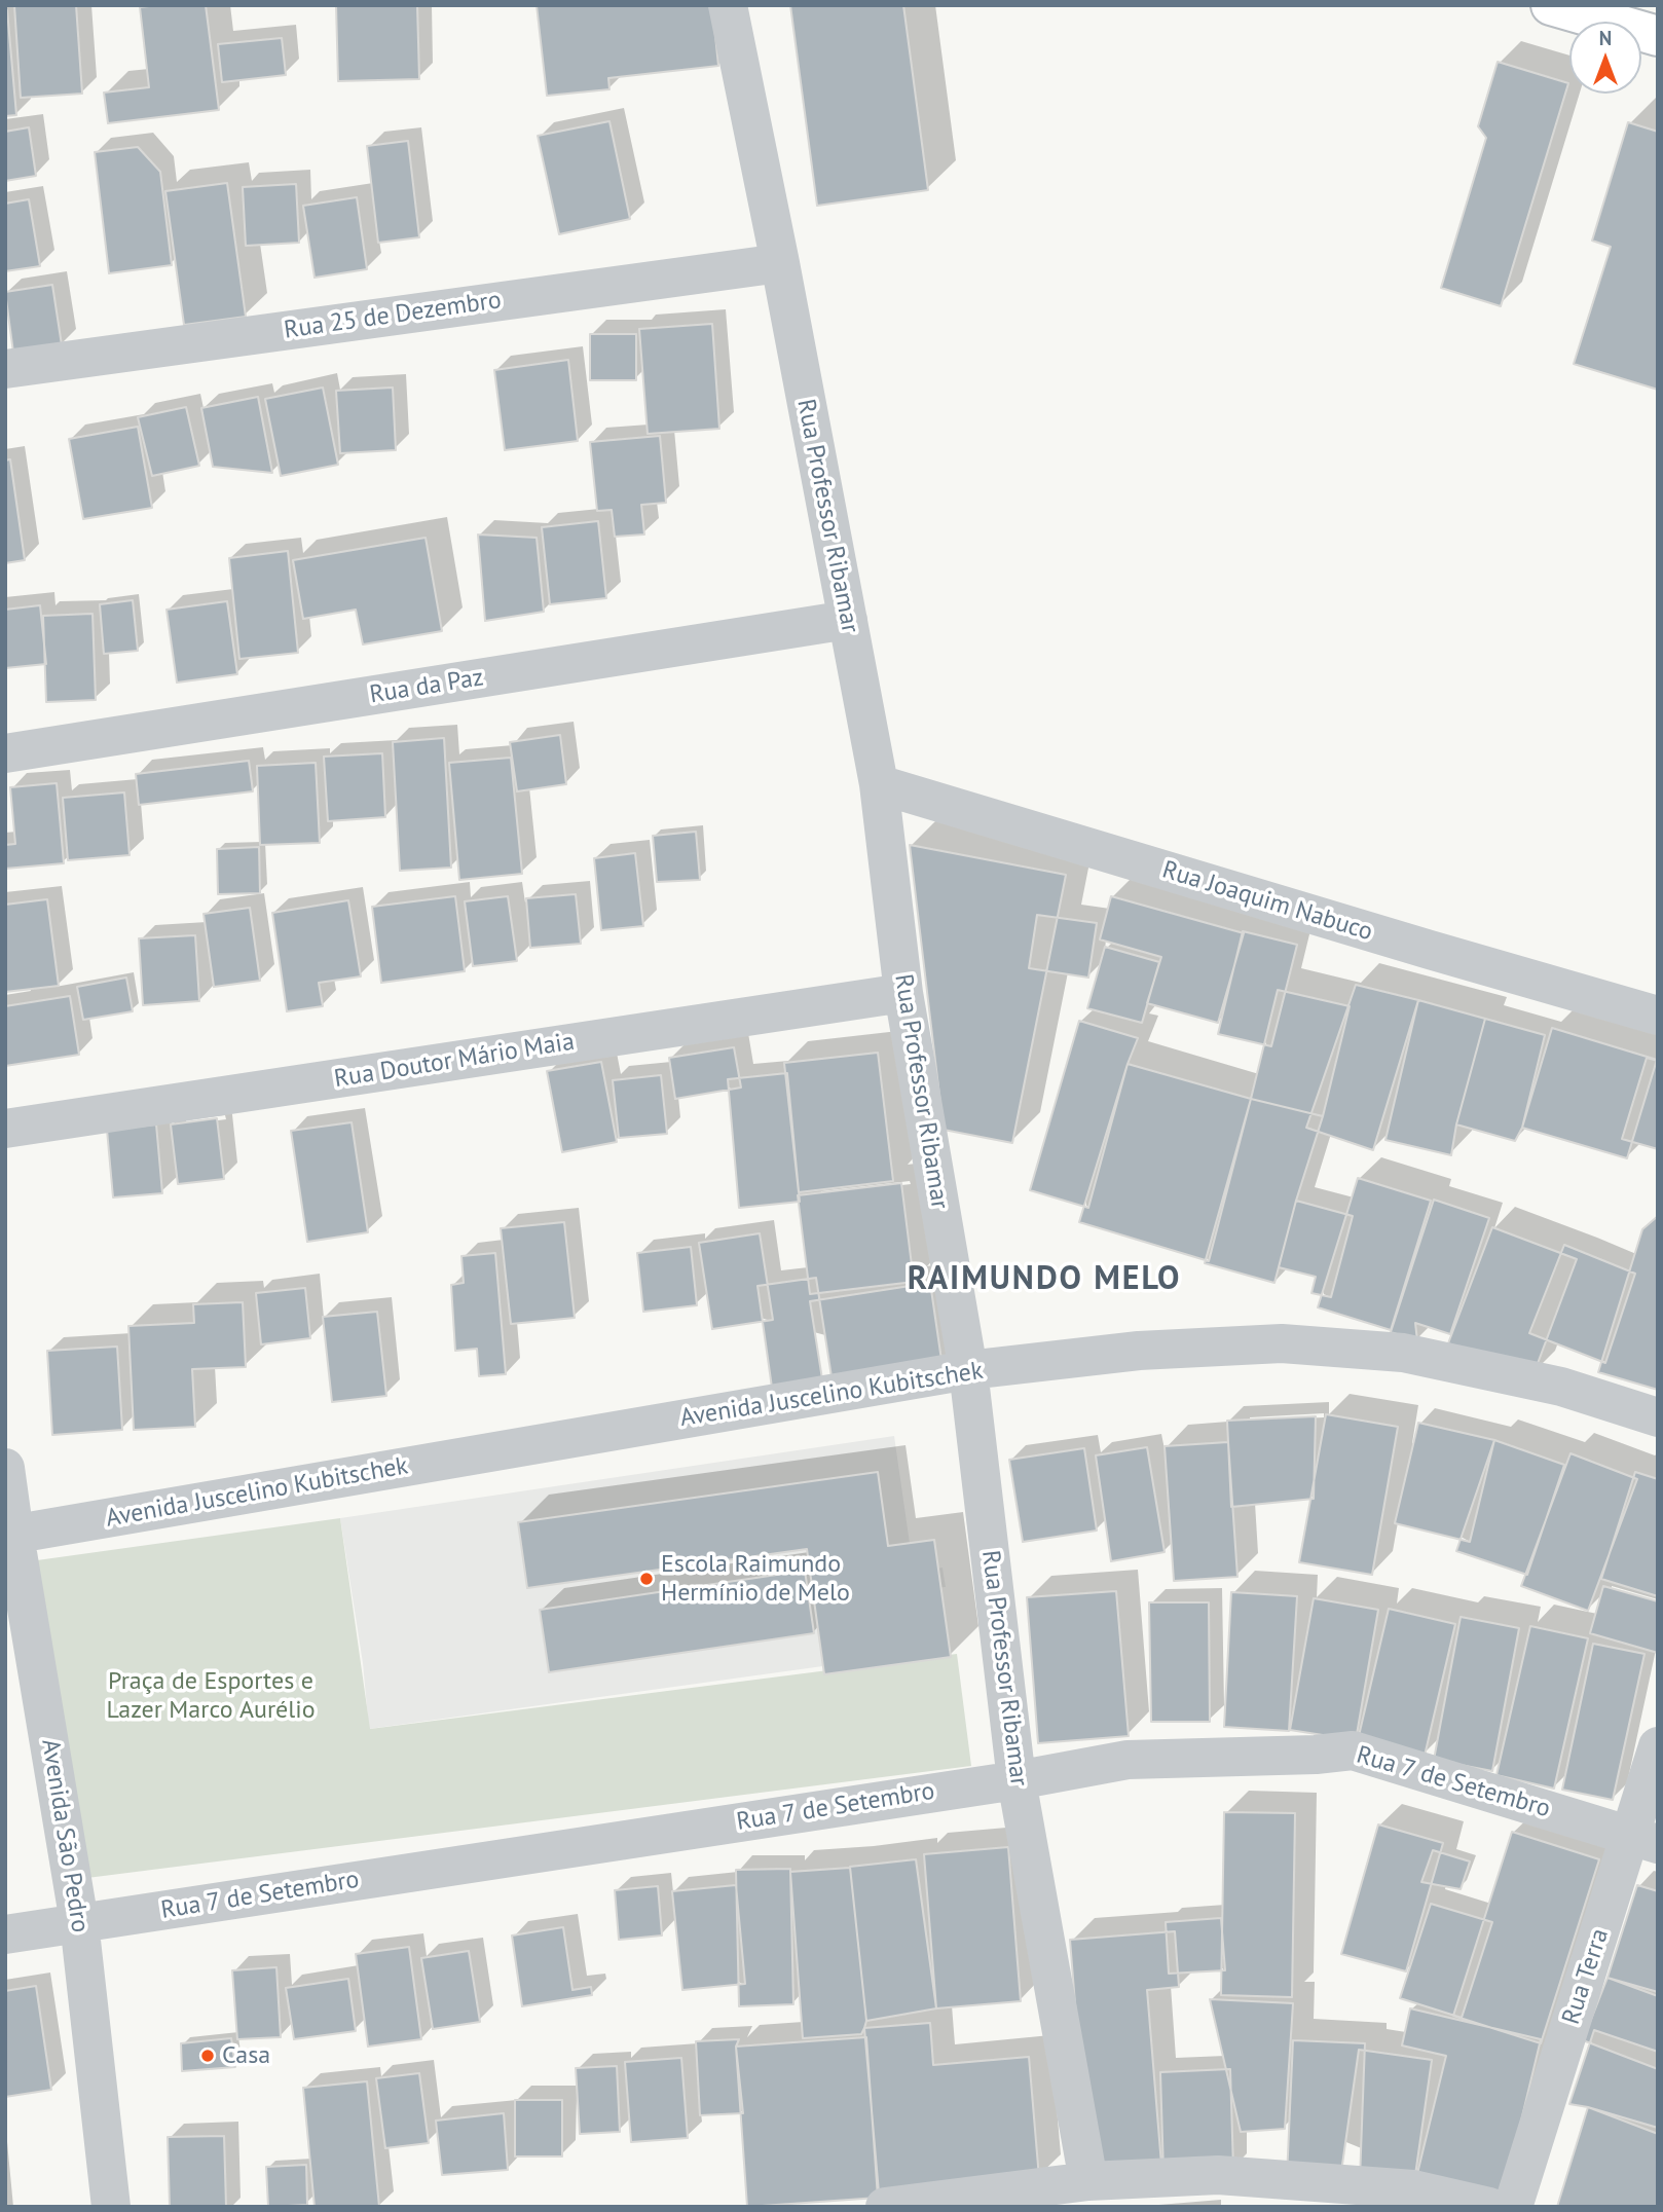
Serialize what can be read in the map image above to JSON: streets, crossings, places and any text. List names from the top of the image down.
{
  "streets": {
    "street": [
      "Rua 25 de Dezembro",
      "Rua Professor Ribamar",
      "Rua da Paz",
      "Rua Joaquim Nabuco",
      "Rua Doutor Mário Maia",
      "Avenida Juscelino Kubitschek",
      "Rua 7 de Setembro",
      "Avenida São Pedro",
      "Rua Terra"
    ]
  },
  "crossings": [
    ["Rua 25 de Dezembro", "Rua Professor Ribamar"],
    ["Rua Professor Ribamar", "Rua da Paz"],
    ["Rua Professor Ribamar", "Rua Joaquim Nabuco"],
    ["Rua Professor Ribamar", "Rua Doutor Mário Maia"],
    ["Rua Professor Ribamar", "Avenida Juscelino Kubitschek"],
    ["Rua Professor Ribamar", "Rua 7 de Setembro"],
    ["Avenida Juscelino Kubitschek", "Avenida São Pedro"],
    ["Rua 7 de Setembro", "Avenida São Pedro"],
    ["Rua 7 de Setembro", "Rua Terra"]
  ],
  "districts": ["RAIMUNDO MELO"],
  "parks": ["Praça de Esportes e Lazer Marco Aurélio"],
  "places": ["Escola Raimundo Hermínio de Melo", "Casa"],
  "north": "top"
}
